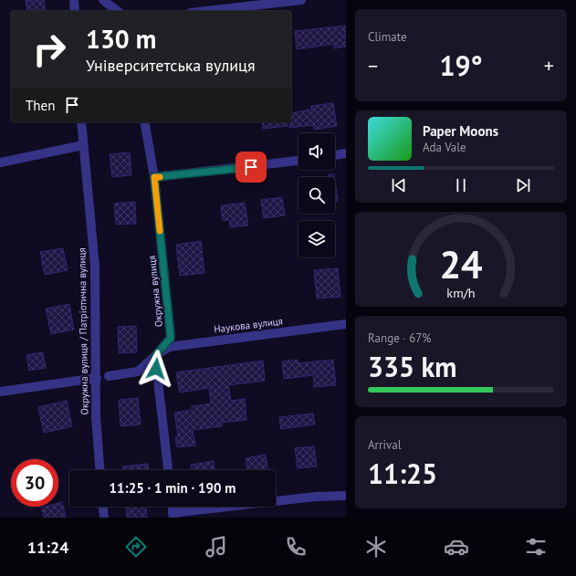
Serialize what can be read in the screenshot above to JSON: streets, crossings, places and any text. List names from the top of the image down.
{
  "streets": {
    "street": ["Окружна вулиця", "Наукова вулиця", "Окружна вулиця / Патріотична вулиця"]
  },
  "crossings": [
    ["Окружна вулиця", "Наукова вулиця"]
  ],
  "page": {
    "tile": [
      "Climate",
      ["Range · 67%", "335 km"],
      ["Arrival", "11:25"]
    ],
    "turn": ["130 m", "Університетська вулиця"],
    "heat": ["−", "19°", "+"],
    "then": "Then",
    "song": ["Paper Moons", "Ada Vale"],
    "limit": "30",
    "trip": "11:25 · 1 min · 190 m",
    "tabs": "11:24",
    "gauge": ["24", "km/h"]
  }
}
